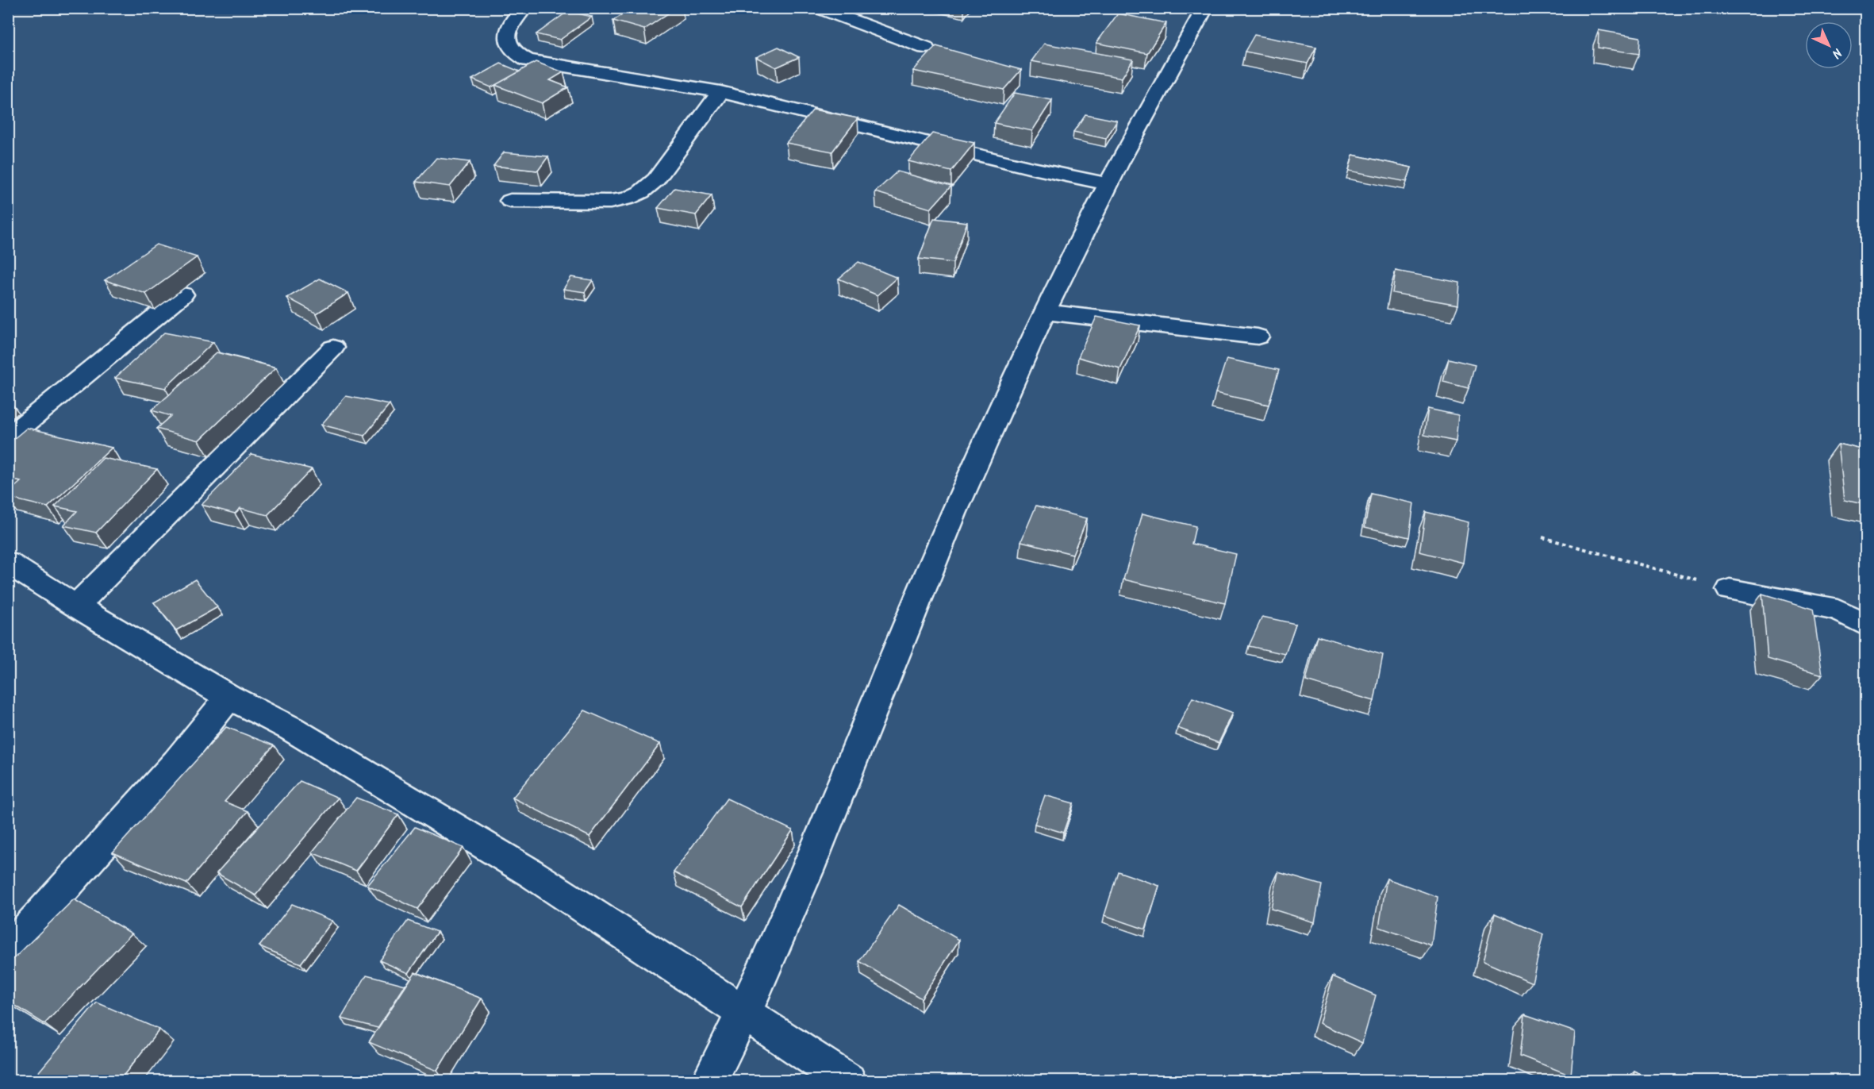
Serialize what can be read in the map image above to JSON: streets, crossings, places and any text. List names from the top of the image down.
{
  "north": "bottom right"
}
